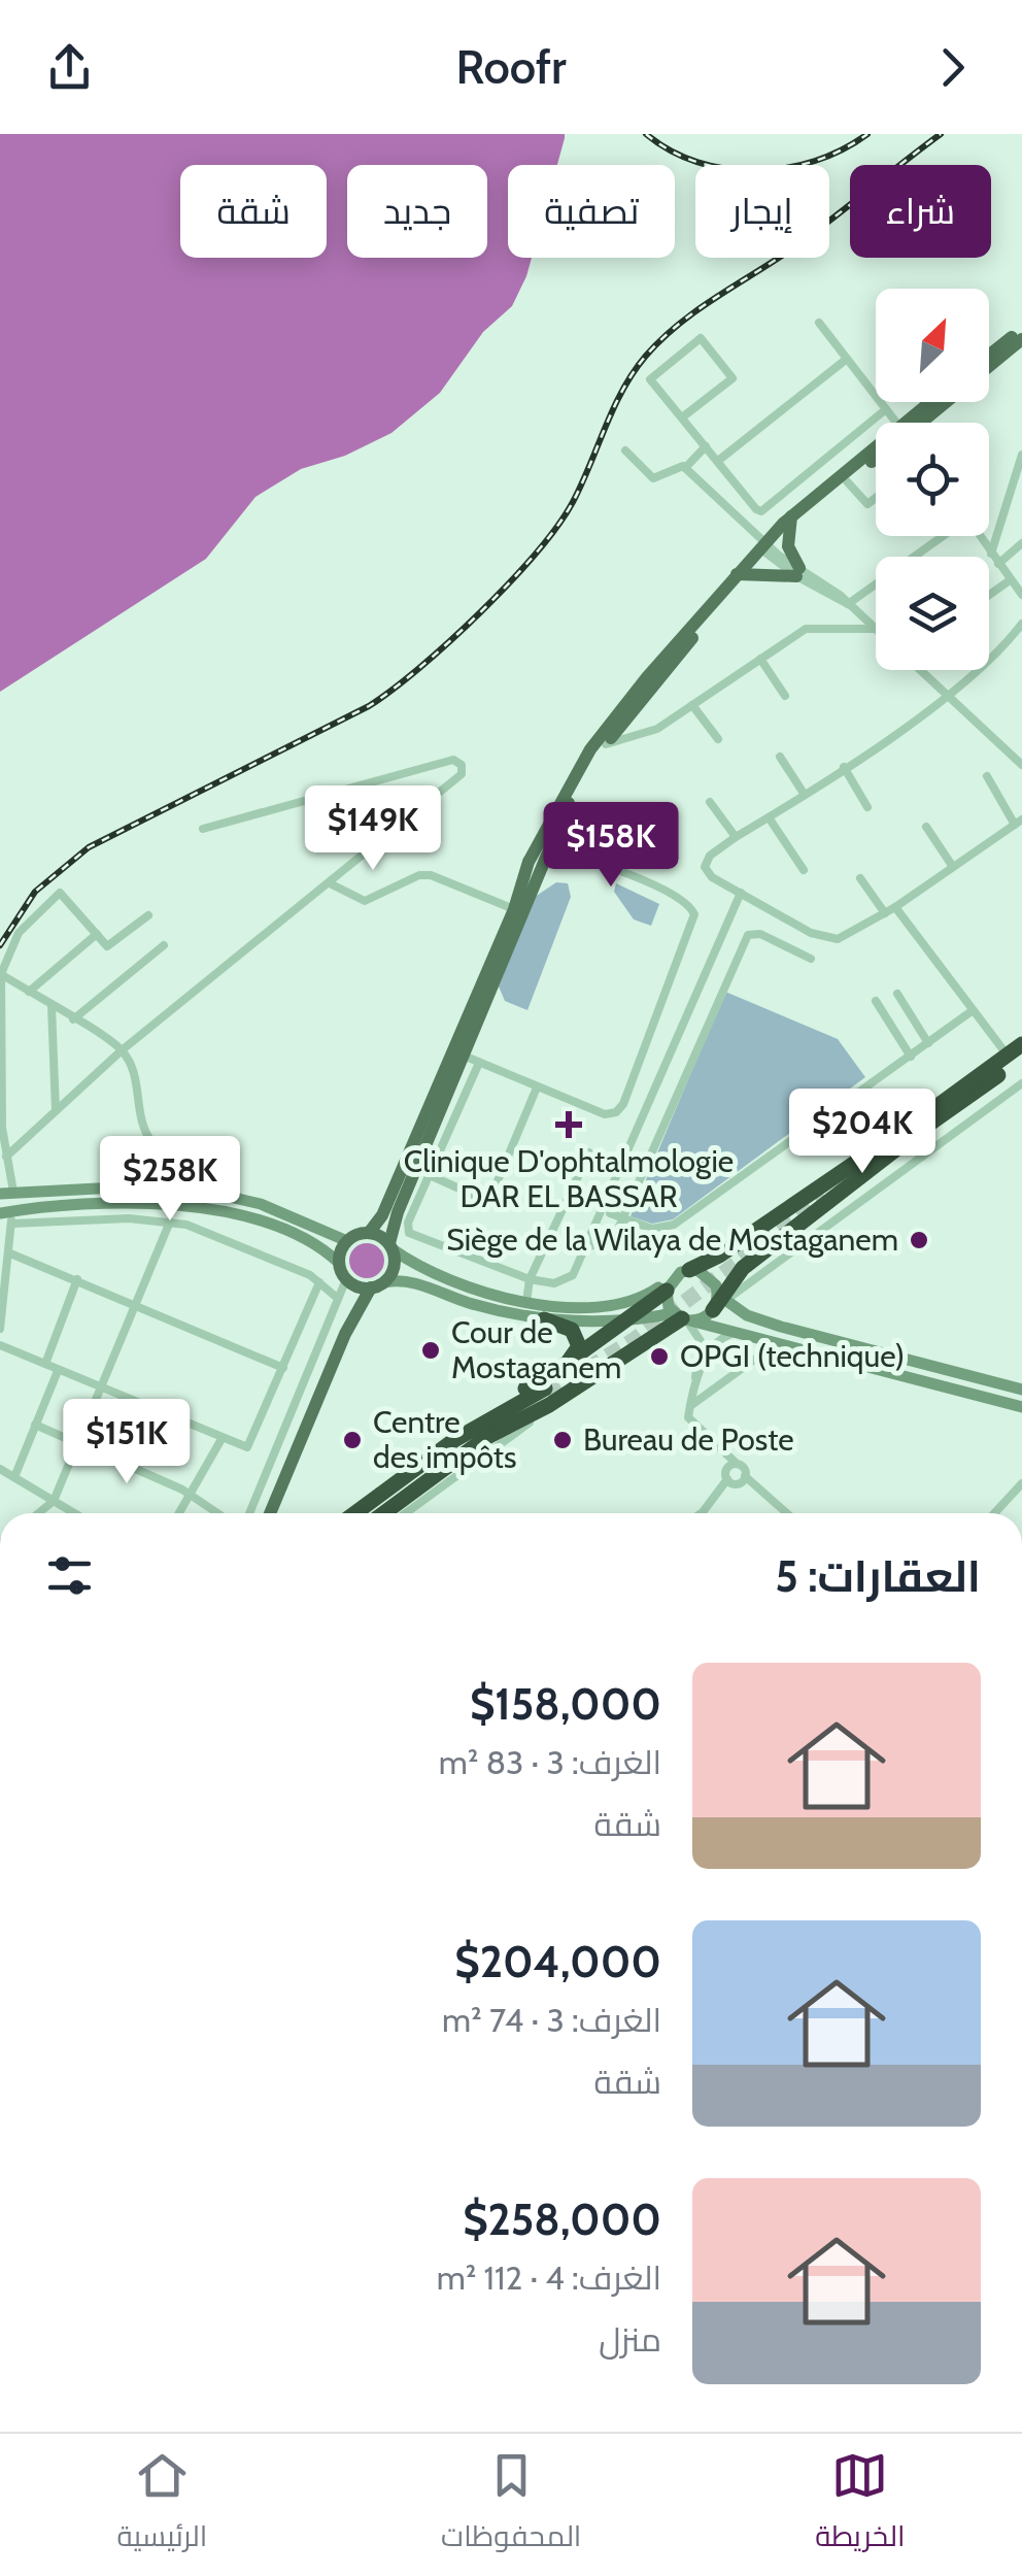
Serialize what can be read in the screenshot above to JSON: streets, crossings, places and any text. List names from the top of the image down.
{
  "places": {
    "health": ["Clinique D'ophtalmologie DAR EL BASSAR"],
    "other": [
      "Siège de la Wilaya de Mostaganem",
      "Cour de Mostaganem",
      "OPGI (technique)",
      "Centre des impôts",
      "Bureau de Poste"
    ]
  },
  "north": "top right",
  "page": {
    "header": "Roofr",
    "chip": [
      "شراء",
      "إيجار",
      "تصفية",
      "جديد",
      "شقة"
    ],
    "price": [
      "$149K",
      "$158K",
      "$204K",
      "$258K",
      "$151K"
    ],
    "heading": "العقارات: 5",
    "list": [
      {
        "name": "$158,000",
        "note": "الغرف: 3 · 83 m² · شقة"
      },
      {
        "name": "$204,000",
        "note": "الغرف: 3 · 74 m² · شقة"
      },
      {
        "name": "$258,000",
        "note": "الغرف: 4 · 112 m² · منزل"
      }
    ],
    "tabs": ["الخريطة", "المحفوظات", "الرئيسية"]
  }
}
